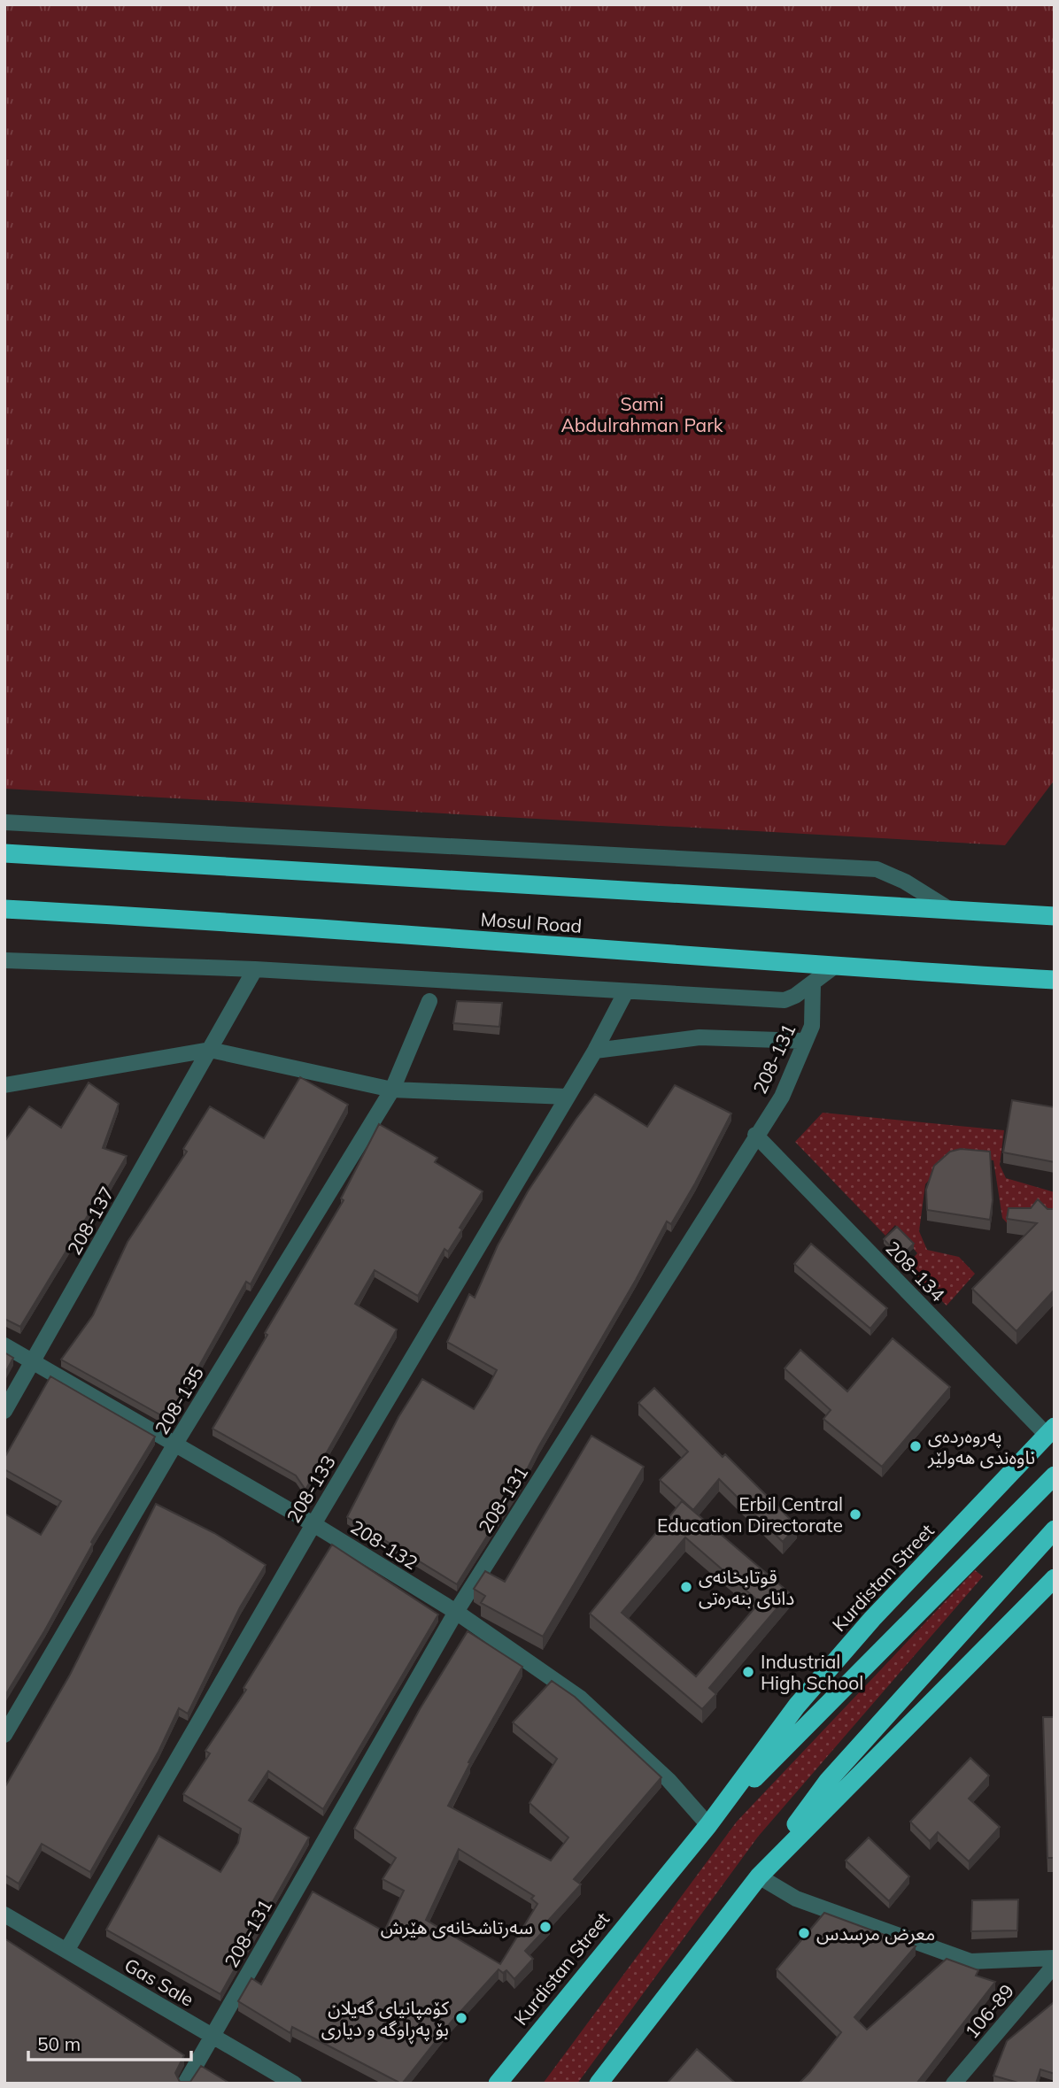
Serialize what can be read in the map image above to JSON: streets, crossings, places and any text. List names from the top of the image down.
{
  "streets": {
    "highway": ["Mosul Road", "Kurdistan Street"],
    "street": [
      "208-131",
      "208-137",
      "208-134",
      "208-135",
      "208-133",
      "208-132",
      "Gas Sale",
      "106-89"
    ]
  },
  "crossings": [
    ["208-131", "208-134"],
    ["208-131", "208-132"],
    ["208-131", "Gas Sale"],
    ["208-137", "208-132"],
    ["208-134", "Kurdistan Street"],
    ["208-135", "208-132"],
    ["208-133", "208-132"],
    ["208-133", "Gas Sale"],
    ["208-132", "Kurdistan Street"]
  ],
  "parks": ["Sami Abdulrahman Park"],
  "places": [
    "پەروەردەی ناوەندی هەولێر",
    "Erbil Central Education Directorate",
    "قوتابخانەی دانای بنەرەتی",
    "Industrial High School",
    "سەرتاشخانەی هێرش",
    "معرض مرسدس",
    "کۆمپانیای گەیلان بۆ پەڕاوگە و دیاری"
  ],
  "scale_bar": "50 m"
}
